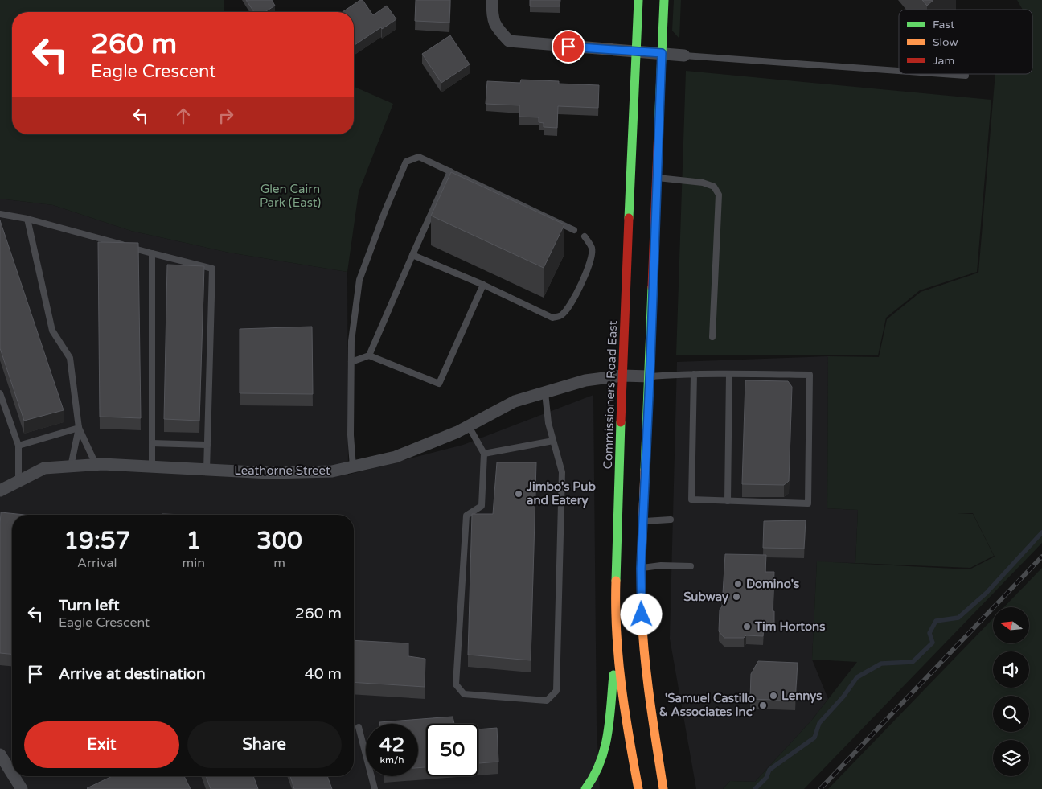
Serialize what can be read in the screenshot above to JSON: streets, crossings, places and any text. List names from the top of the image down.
{
  "streets": {
    "main road": ["Commissioners Road East"],
    "street": ["Leathorne Street"]
  },
  "crossings": [
    ["Commissioners Road East", "Leathorne Street"]
  ],
  "parks": ["Glen Cairn Park (East)"],
  "places": [
    "Jimbo's Pub and Eatery",
    "Domino's",
    "Subway",
    "Tim Hortons",
    "Lennys",
    "'Samuel Castillo & Associates Inc'"
  ],
  "legend": ["Fast", "Slow", "Jam"],
  "north": "left",
  "page": {
    "turn": ["260 m", "Eagle Crescent"],
    "eta": [
      "19:57",
      "Arrival",
      "1",
      "min",
      "300",
      "m"
    ],
    "list": [
      {
        "name": "Turn left",
        "note": "Eagle Crescent",
        "value": "260 m"
      },
      {
        "name": "Arrive at destination",
        "value": "40 m"
      }
    ],
    "buttons": ["Exit", "Share"],
    "speed": "42 km/h",
    "limit": "50"
  }
}
